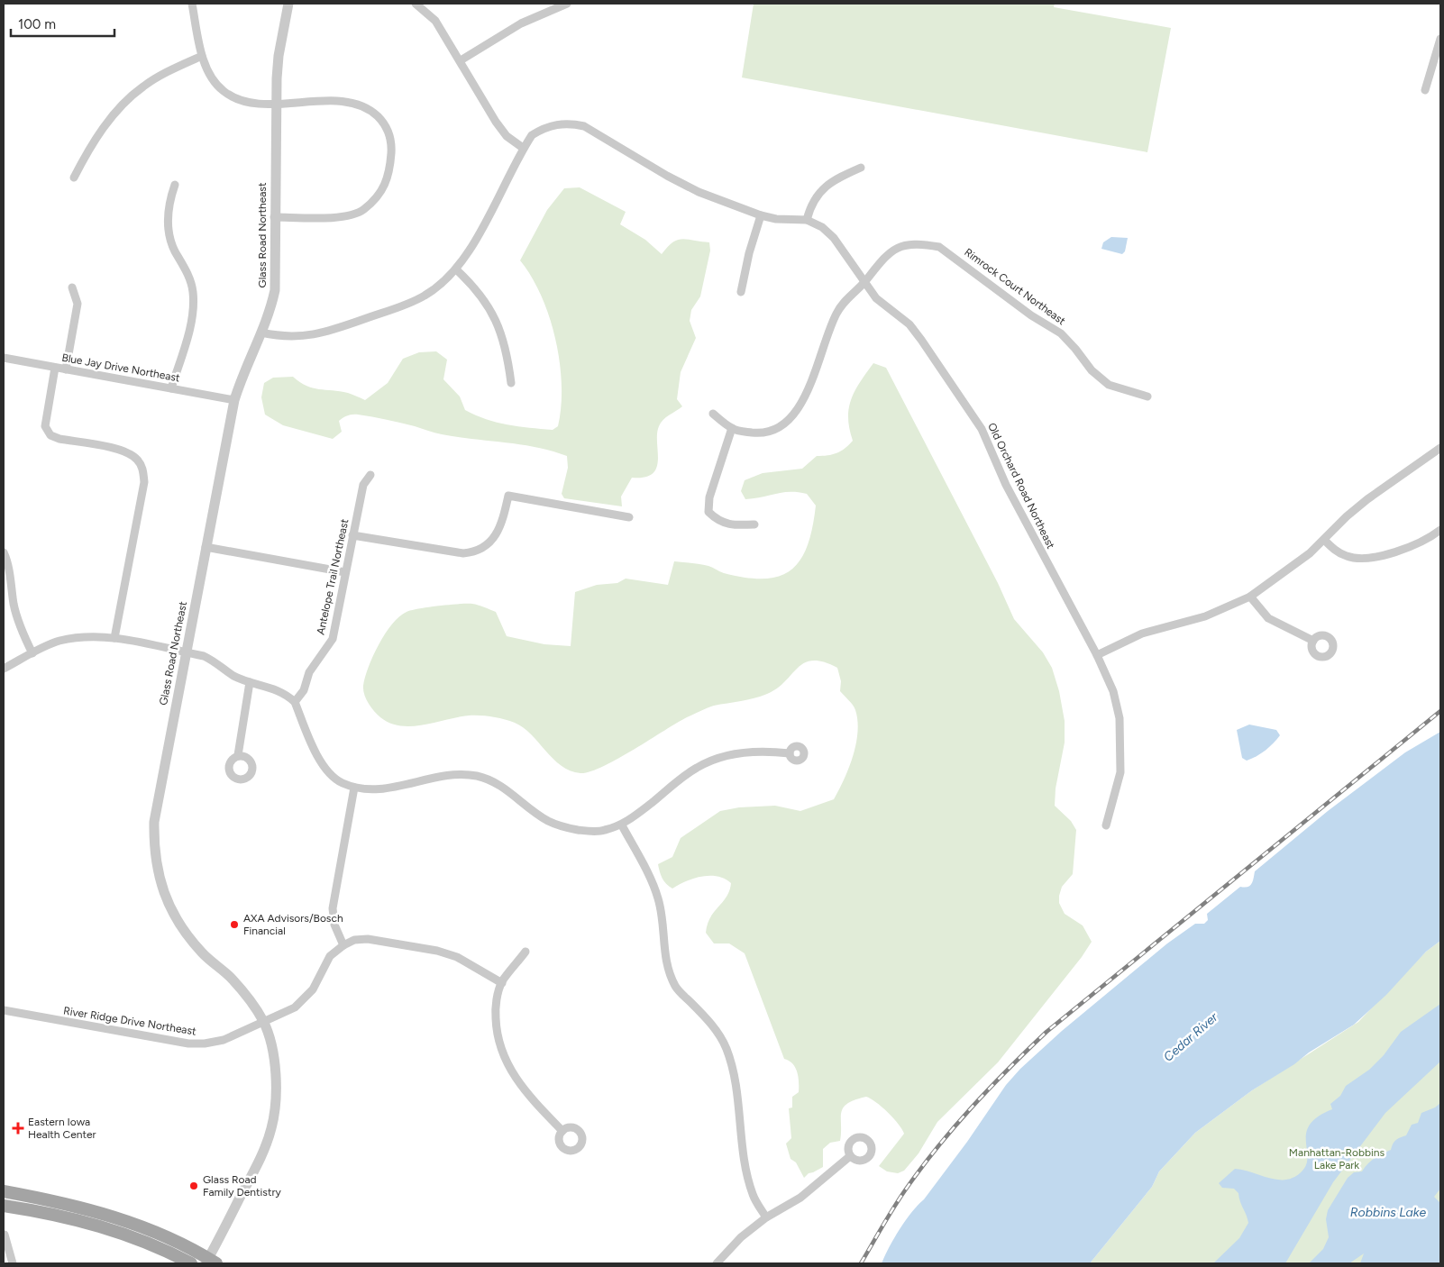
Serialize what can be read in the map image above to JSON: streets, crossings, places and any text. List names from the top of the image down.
{
  "streets": {
    "street": [
      "Glass Road Northeast",
      "Rimrock Court Northeast",
      "Blue Jay Drive Northeast",
      "Old Orchard Road Northeast",
      "Antelope Trail Northeast",
      "River Ridge Drive Northeast"
    ]
  },
  "crossings": [
    ["Glass Road Northeast", "Blue Jay Drive Northeast"],
    ["Glass Road Northeast", "Old Orchard Road Northeast"],
    ["Glass Road Northeast", "River Ridge Drive Northeast"],
    ["Rimrock Court Northeast", "Old Orchard Road Northeast"]
  ],
  "water": ["Cedar River", "Robbins Lake"],
  "parks": ["Manhattan-Robbins Lake Park"],
  "places": {
    "other": ["AXA Advisors/Bosch Financial", "Glass Road Family Dentistry"],
    "health": ["Eastern Iowa Health Center"]
  },
  "scale_bar": "100 m"
}
